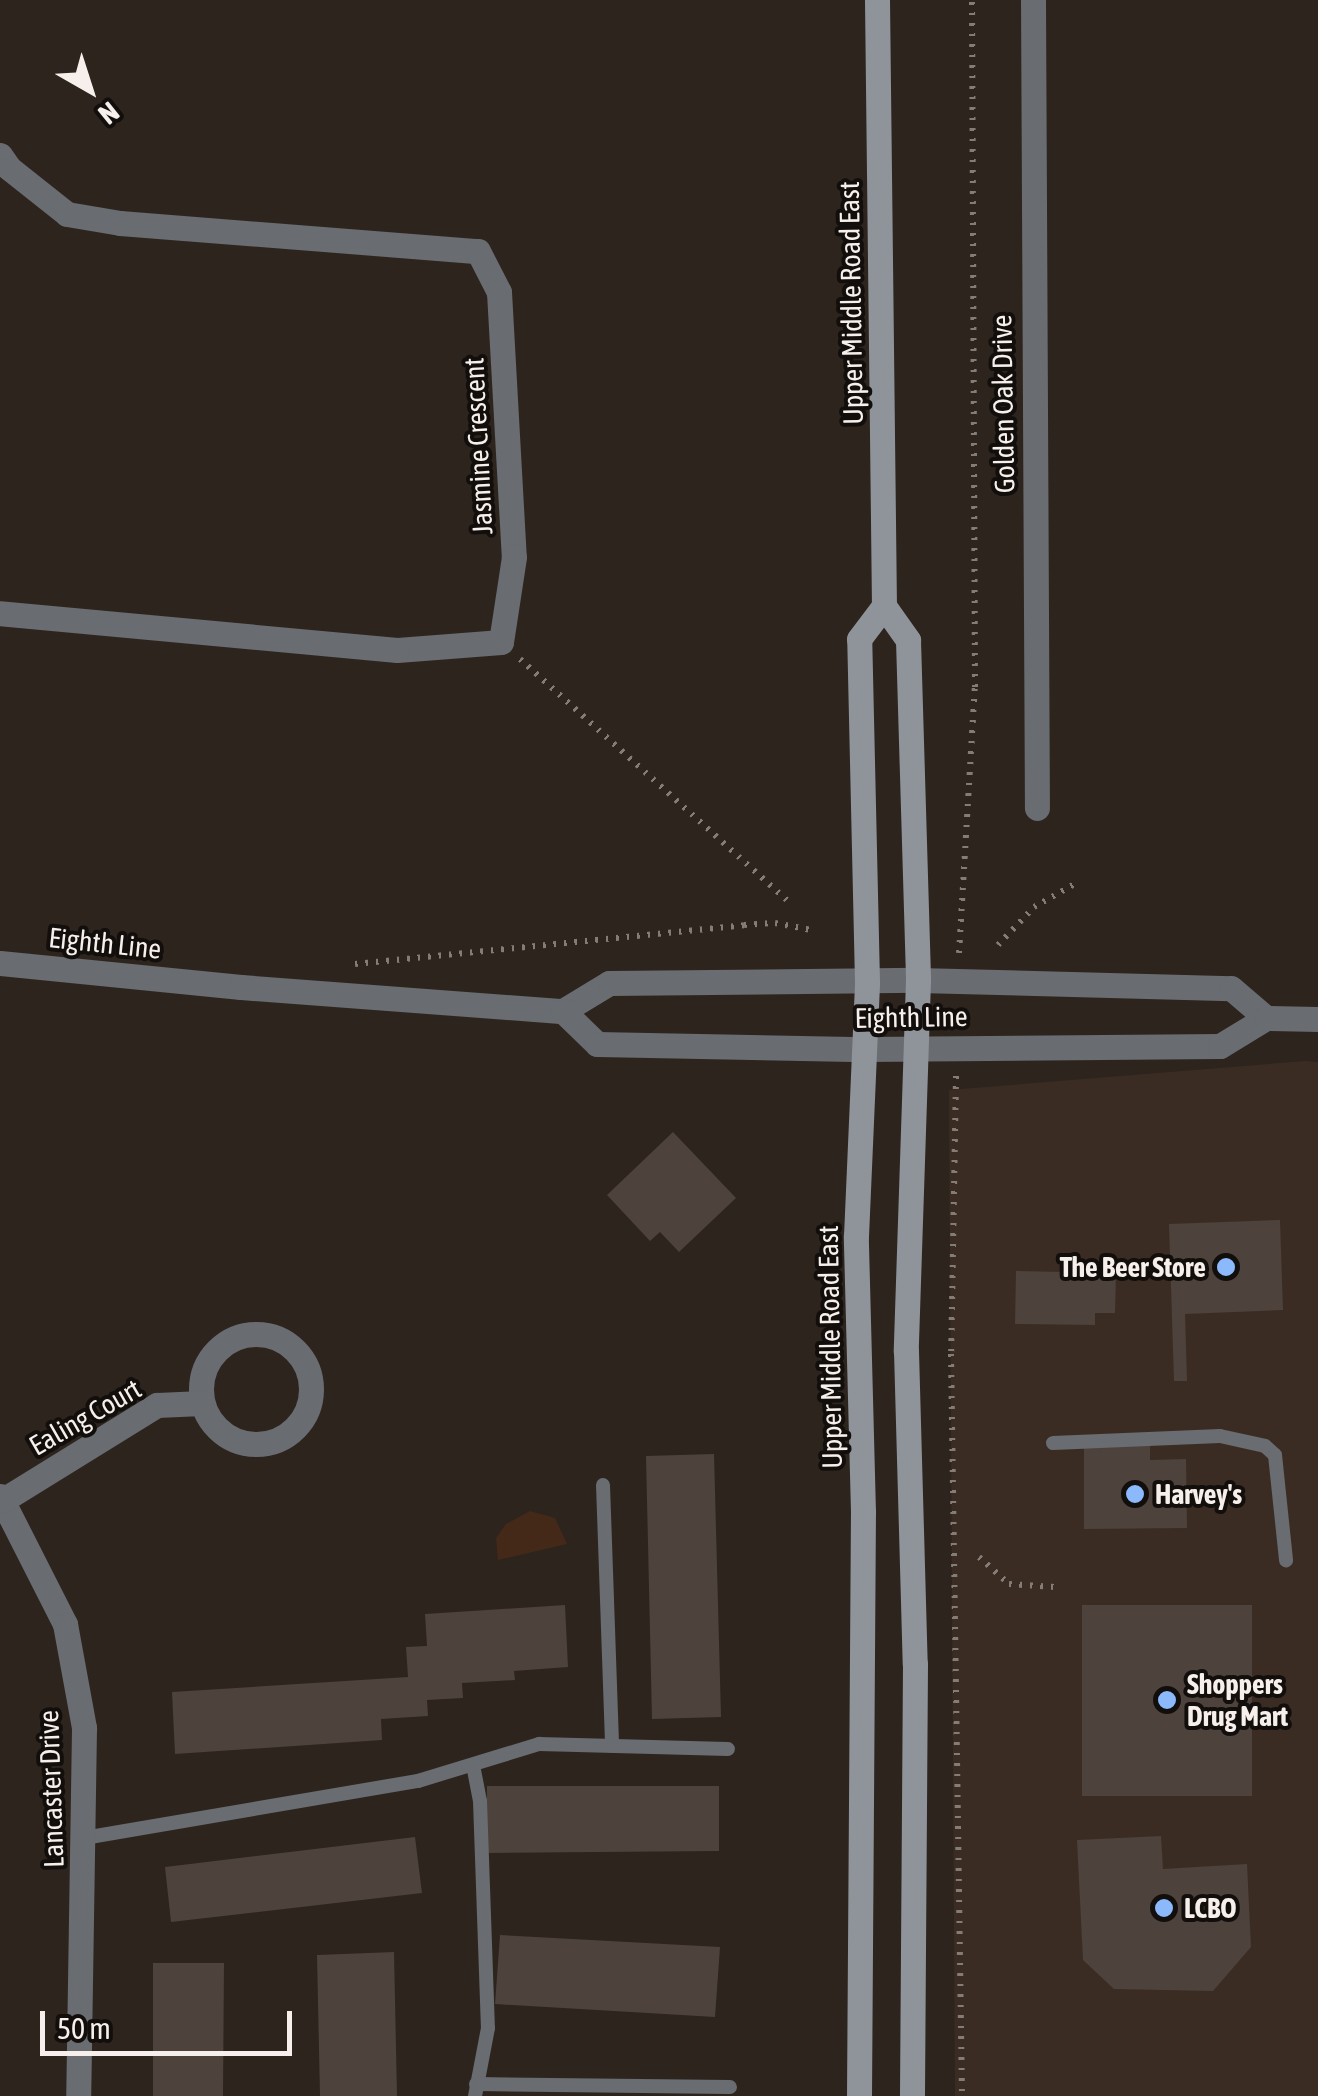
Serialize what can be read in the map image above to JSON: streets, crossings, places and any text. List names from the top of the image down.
{
  "streets": {
    "main road": ["Upper Middle Road East"],
    "street": [
      "Golden Oak Drive",
      "Jasmine Crescent",
      "Eighth Line",
      "Ealing Court",
      "Lancaster Drive"
    ]
  },
  "crossings": [
    ["Upper Middle Road East", "Eighth Line"],
    ["Ealing Court", "Lancaster Drive"]
  ],
  "places": [
    "The Beer Store",
    "Harvey's",
    "Shoppers Drug Mart",
    "LCBO"
  ],
  "scale_bar": "50 m",
  "north": "bottom right"
}
